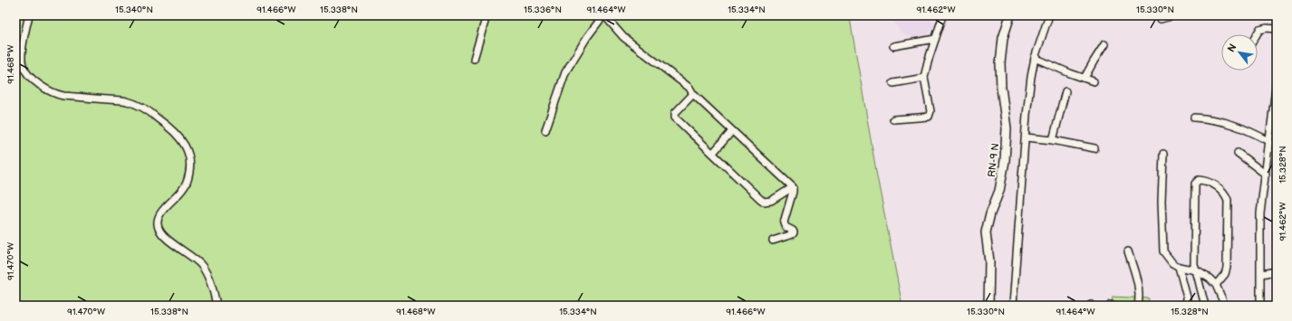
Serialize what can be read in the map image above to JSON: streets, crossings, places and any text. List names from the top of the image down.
{
  "streets": {
    "main road": ["RN-9 N"]
  },
  "north": "top left",
  "coordinates": [
    "15.340°N",
    "91.466°W",
    "15.338°N",
    "15.336°N",
    "91.464°W",
    "15.334°N",
    "91.462°W",
    "15.330°N",
    "91.468°W",
    "15.328°N",
    "91.470°W"
  ]
}
